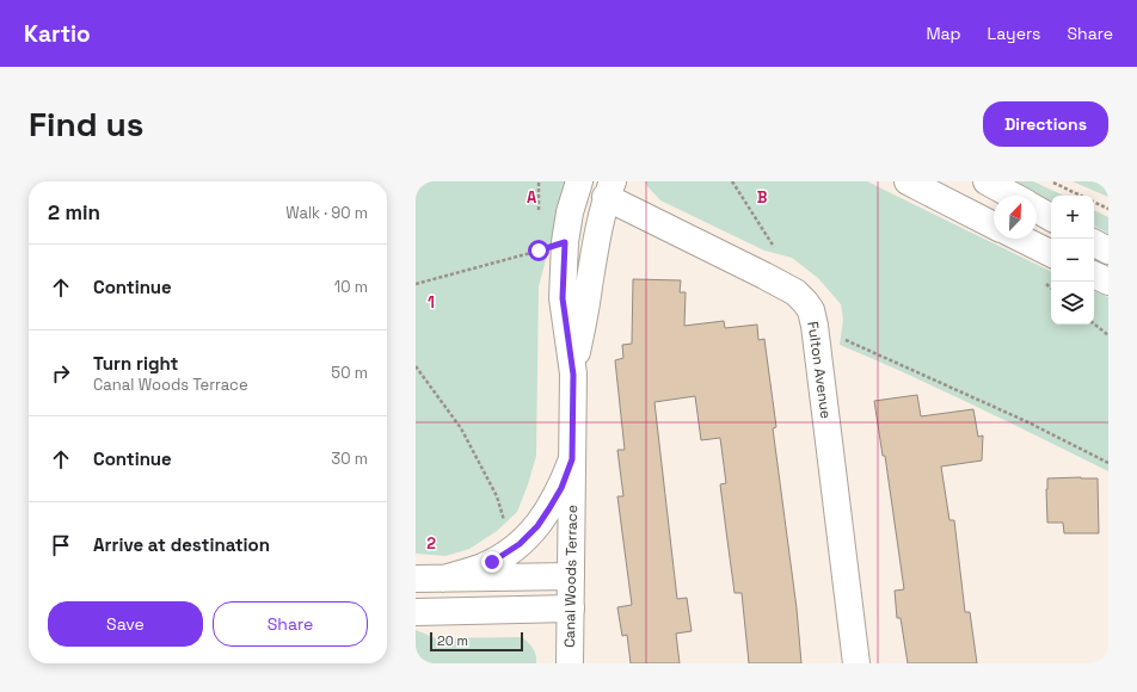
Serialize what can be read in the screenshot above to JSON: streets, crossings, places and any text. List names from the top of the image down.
{
  "streets": {
    "street": ["Fulton Avenue", "Canal Woods Terrace"]
  },
  "crossings": [
    ["Fulton Avenue", "Canal Woods Terrace"]
  ],
  "scale_bar": "20 m",
  "north": "top right",
  "page": {
    "header": "Kartio",
    "nav": ["Map", "Layers", "Share"],
    "buttons": [
      "Directions",
      ["Save", "Share"]
    ],
    "title": "Find us",
    "heading": ["2 min", "Walk · 90 m"],
    "map_buttons": ["+", "−"],
    "list": [
      ["Continue", "10 m"],
      ["Turn right", "Canal Woods Terrace", "50 m"],
      ["Continue", "30 m"],
      "Arrive at destination"
    ],
    "scale": "20 m"
  },
  "grid": {
    "columns": ["A", "B"],
    "rows": ["1", "2"]
  }
}
